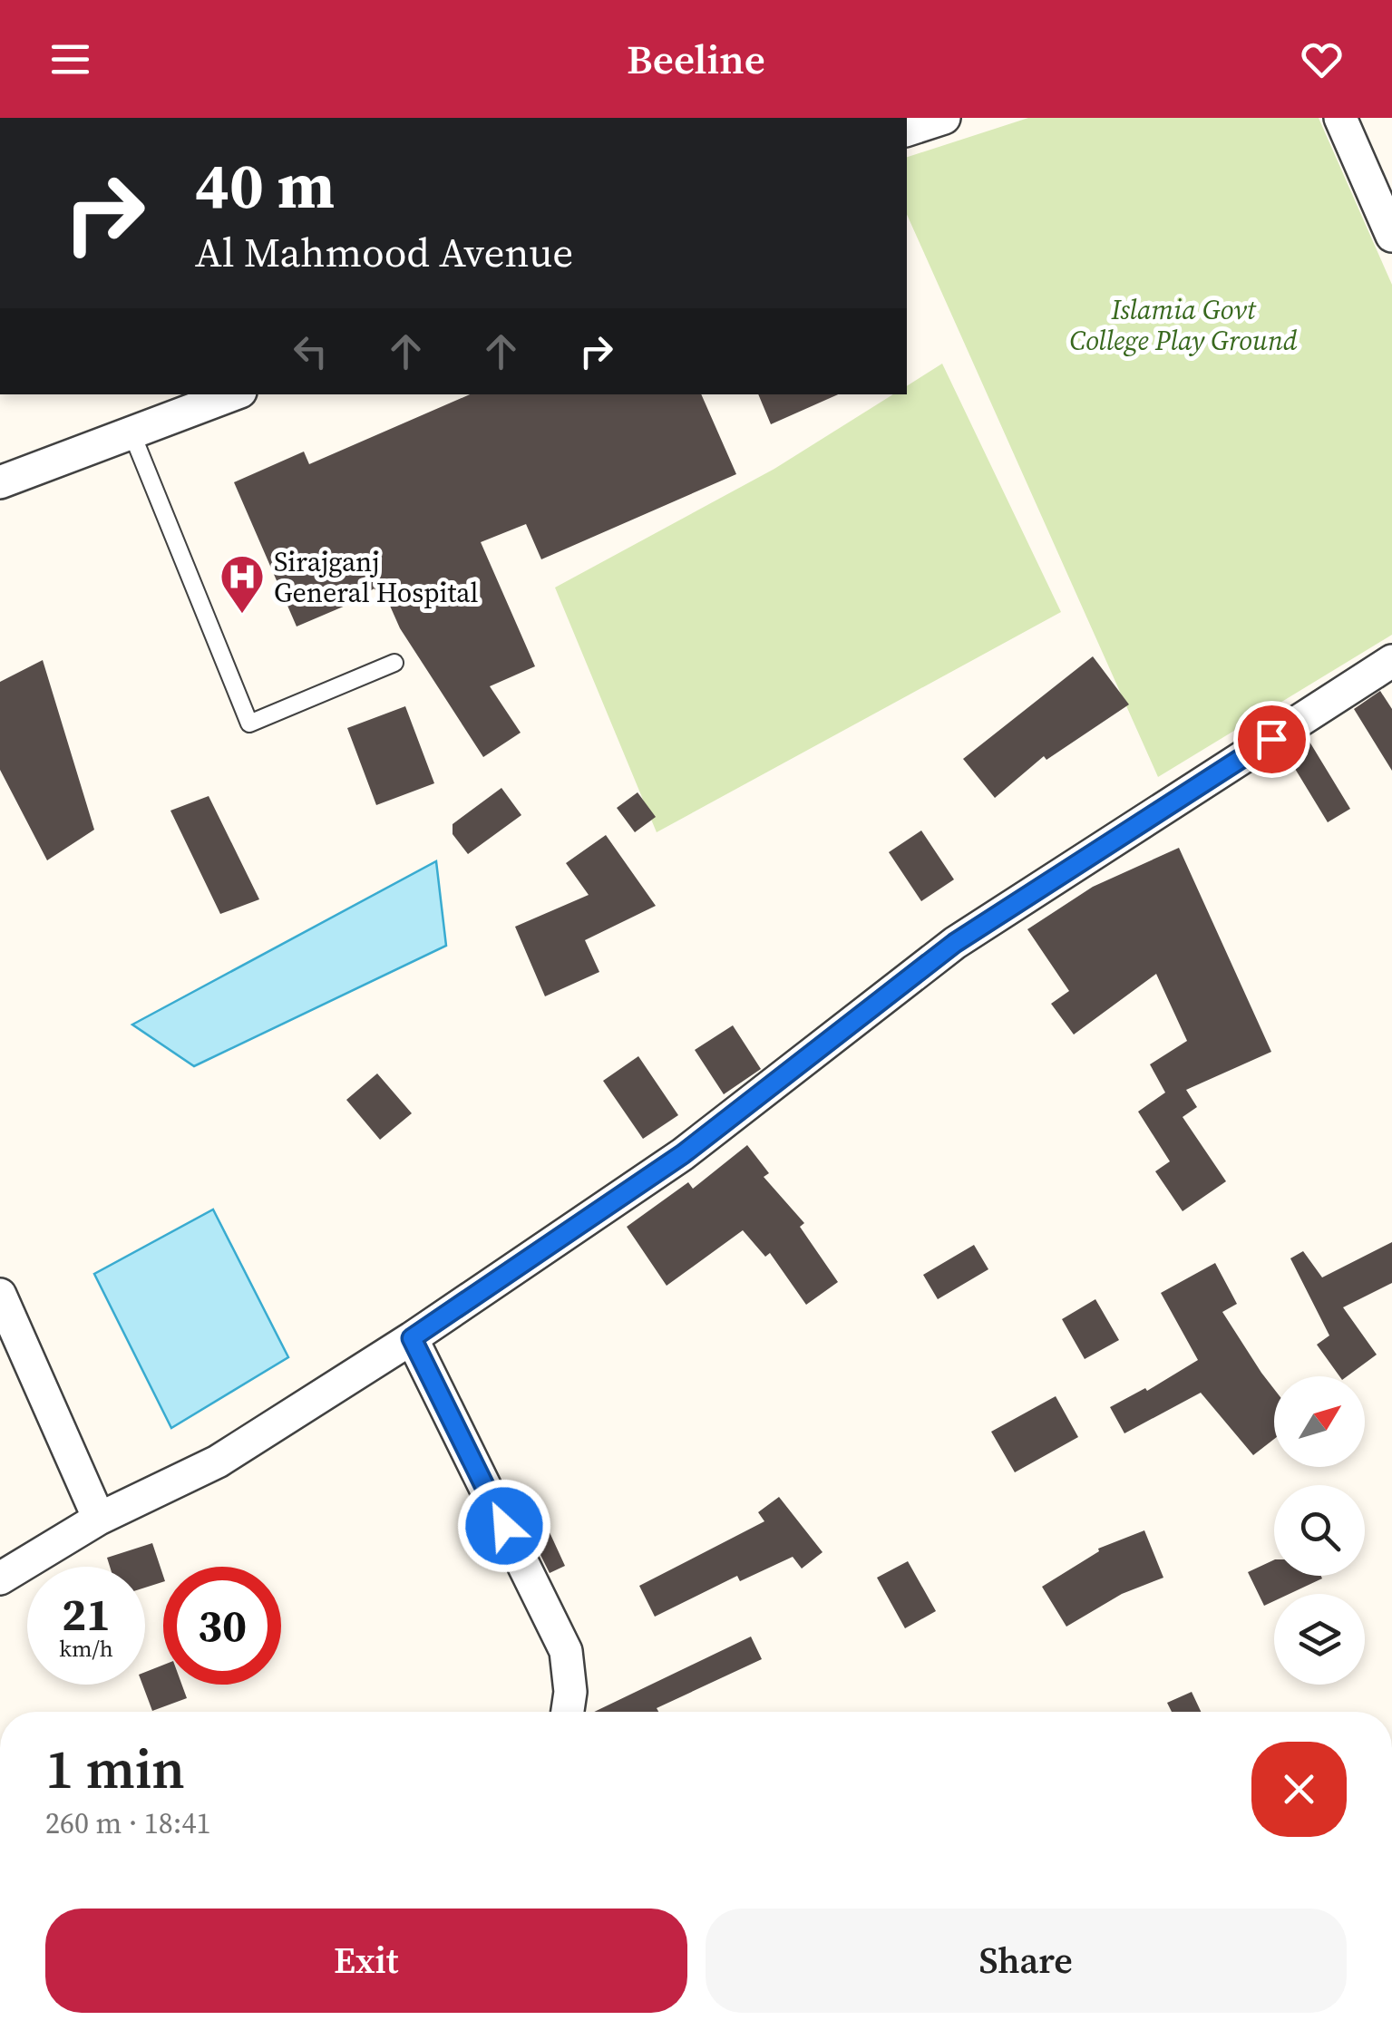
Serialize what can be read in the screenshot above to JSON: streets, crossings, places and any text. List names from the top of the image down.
{
  "parks": ["Islamia Govt College Play Ground"],
  "places": {
    "hospital": ["Sirajganj General Hospital"]
  },
  "north": "top right",
  "page": {
    "header": "Beeline",
    "turn": ["40 m", "Al Mahmood Avenue"],
    "speed": "21 km/h",
    "limit": "30",
    "heading": ["1 min", "260 m · 18:41"],
    "buttons": ["Exit", "Share"]
  }
}
